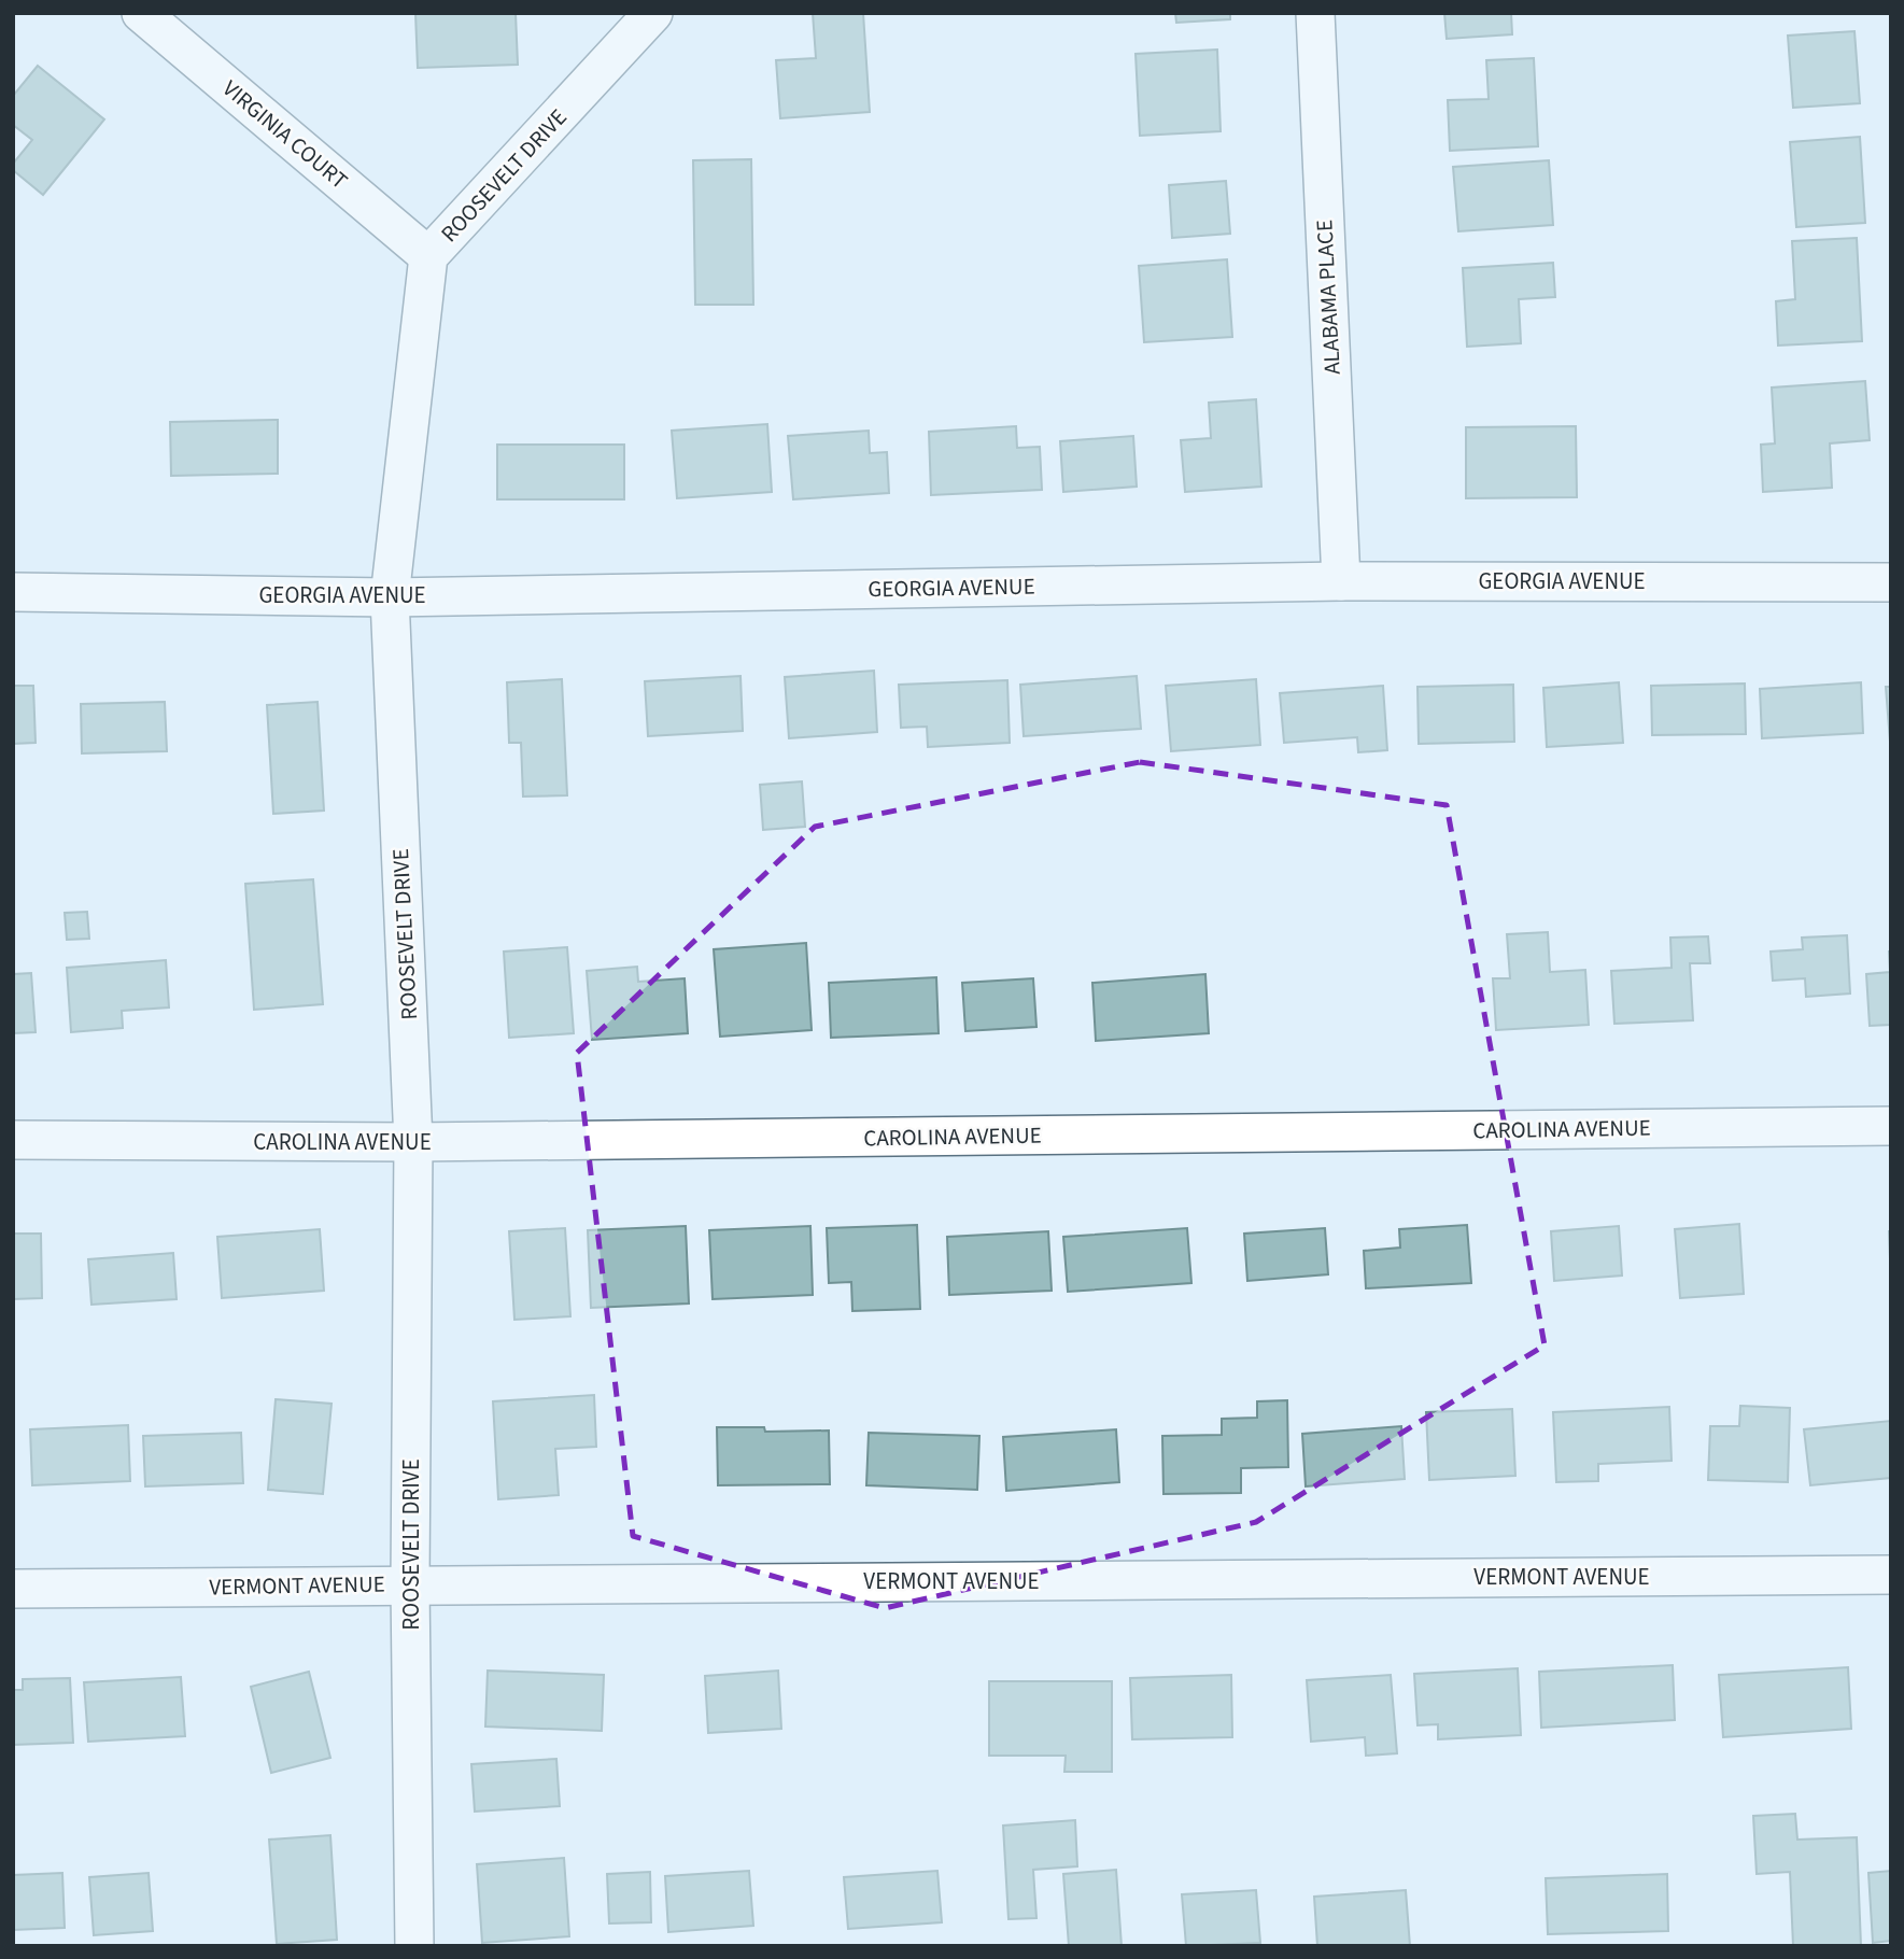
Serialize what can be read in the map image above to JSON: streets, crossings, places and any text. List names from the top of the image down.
{
  "streets": {
    "street": [
      "VIRGINIA COURT",
      "ROOSEVELT DRIVE",
      "ALABAMA PLACE",
      "GEORGIA AVENUE",
      "CAROLINA AVENUE",
      "VERMONT AVENUE"
    ]
  },
  "crossings": [
    ["VIRGINIA COURT", "ROOSEVELT DRIVE"],
    ["ROOSEVELT DRIVE", "GEORGIA AVENUE"],
    ["ROOSEVELT DRIVE", "CAROLINA AVENUE"],
    ["ROOSEVELT DRIVE", "VERMONT AVENUE"],
    ["ALABAMA PLACE", "GEORGIA AVENUE"]
  ]
}
